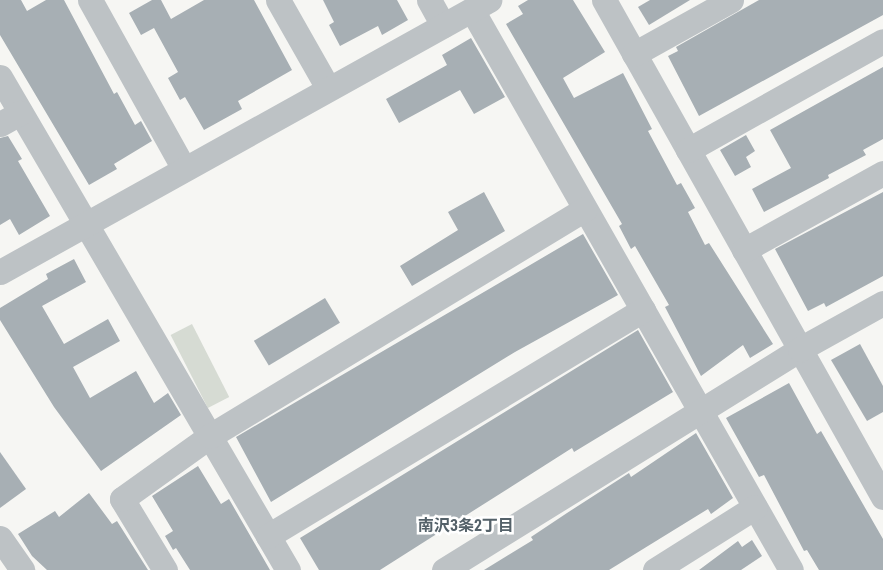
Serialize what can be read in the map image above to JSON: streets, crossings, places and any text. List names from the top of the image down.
{
  "districts": ["南沢3条2丁目"]
}
